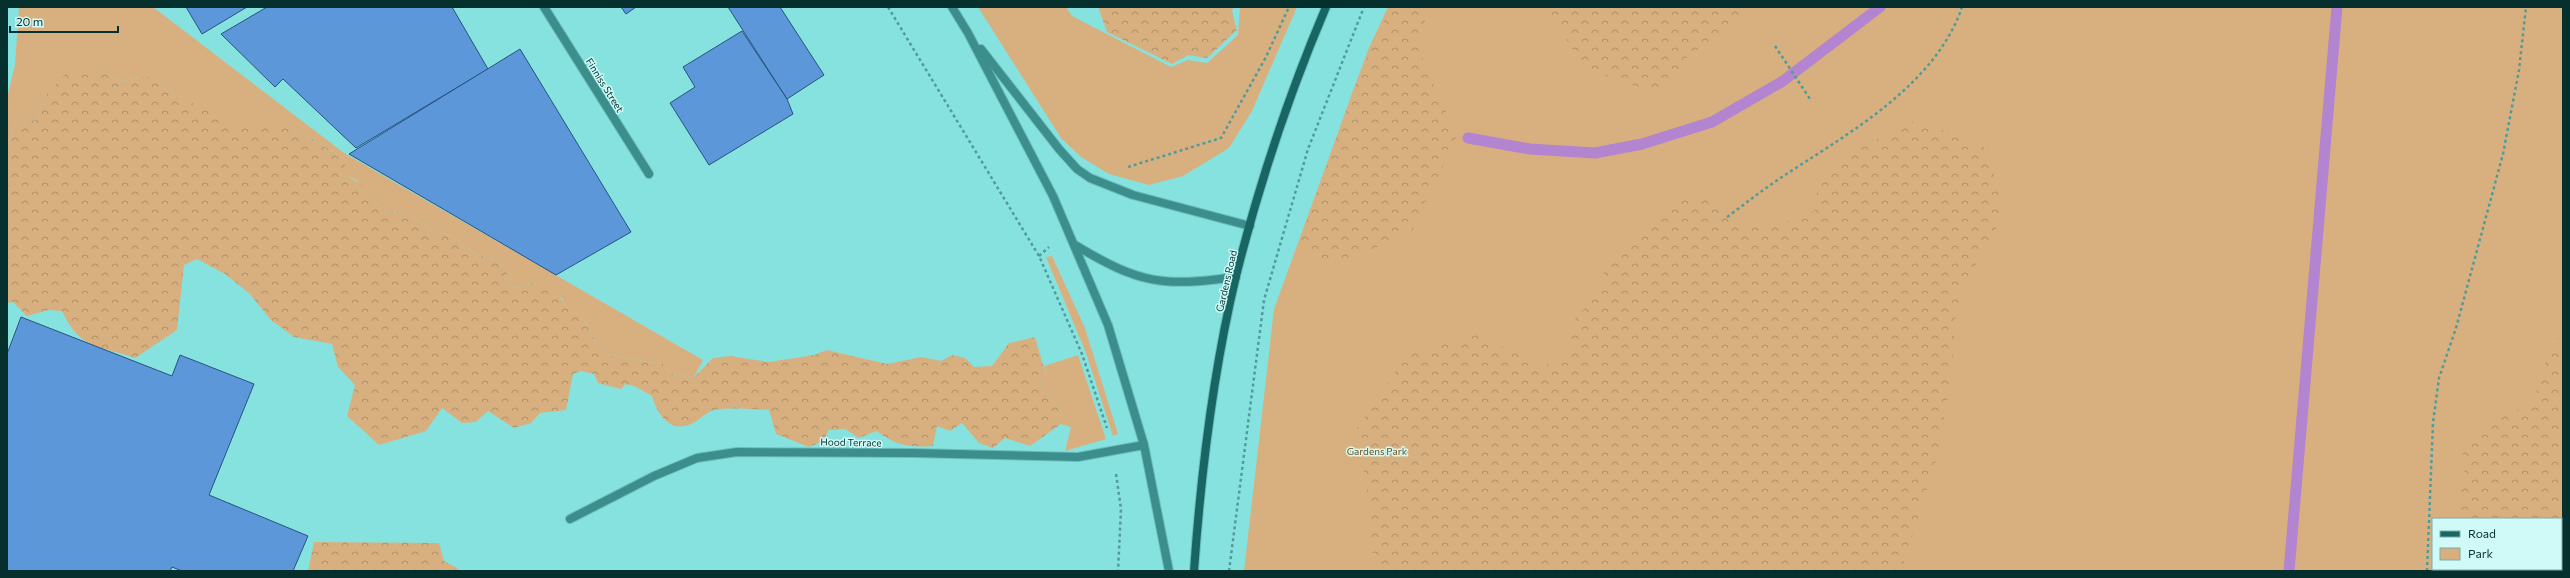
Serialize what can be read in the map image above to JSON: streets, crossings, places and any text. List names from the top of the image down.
{
  "streets": {
    "street": ["Finniss Street", "Gardens Road", "Hood Terrace"]
  },
  "parks": ["Gardens Park"],
  "legend": ["Road", "Park"],
  "scale_bar": "20 m"
}
